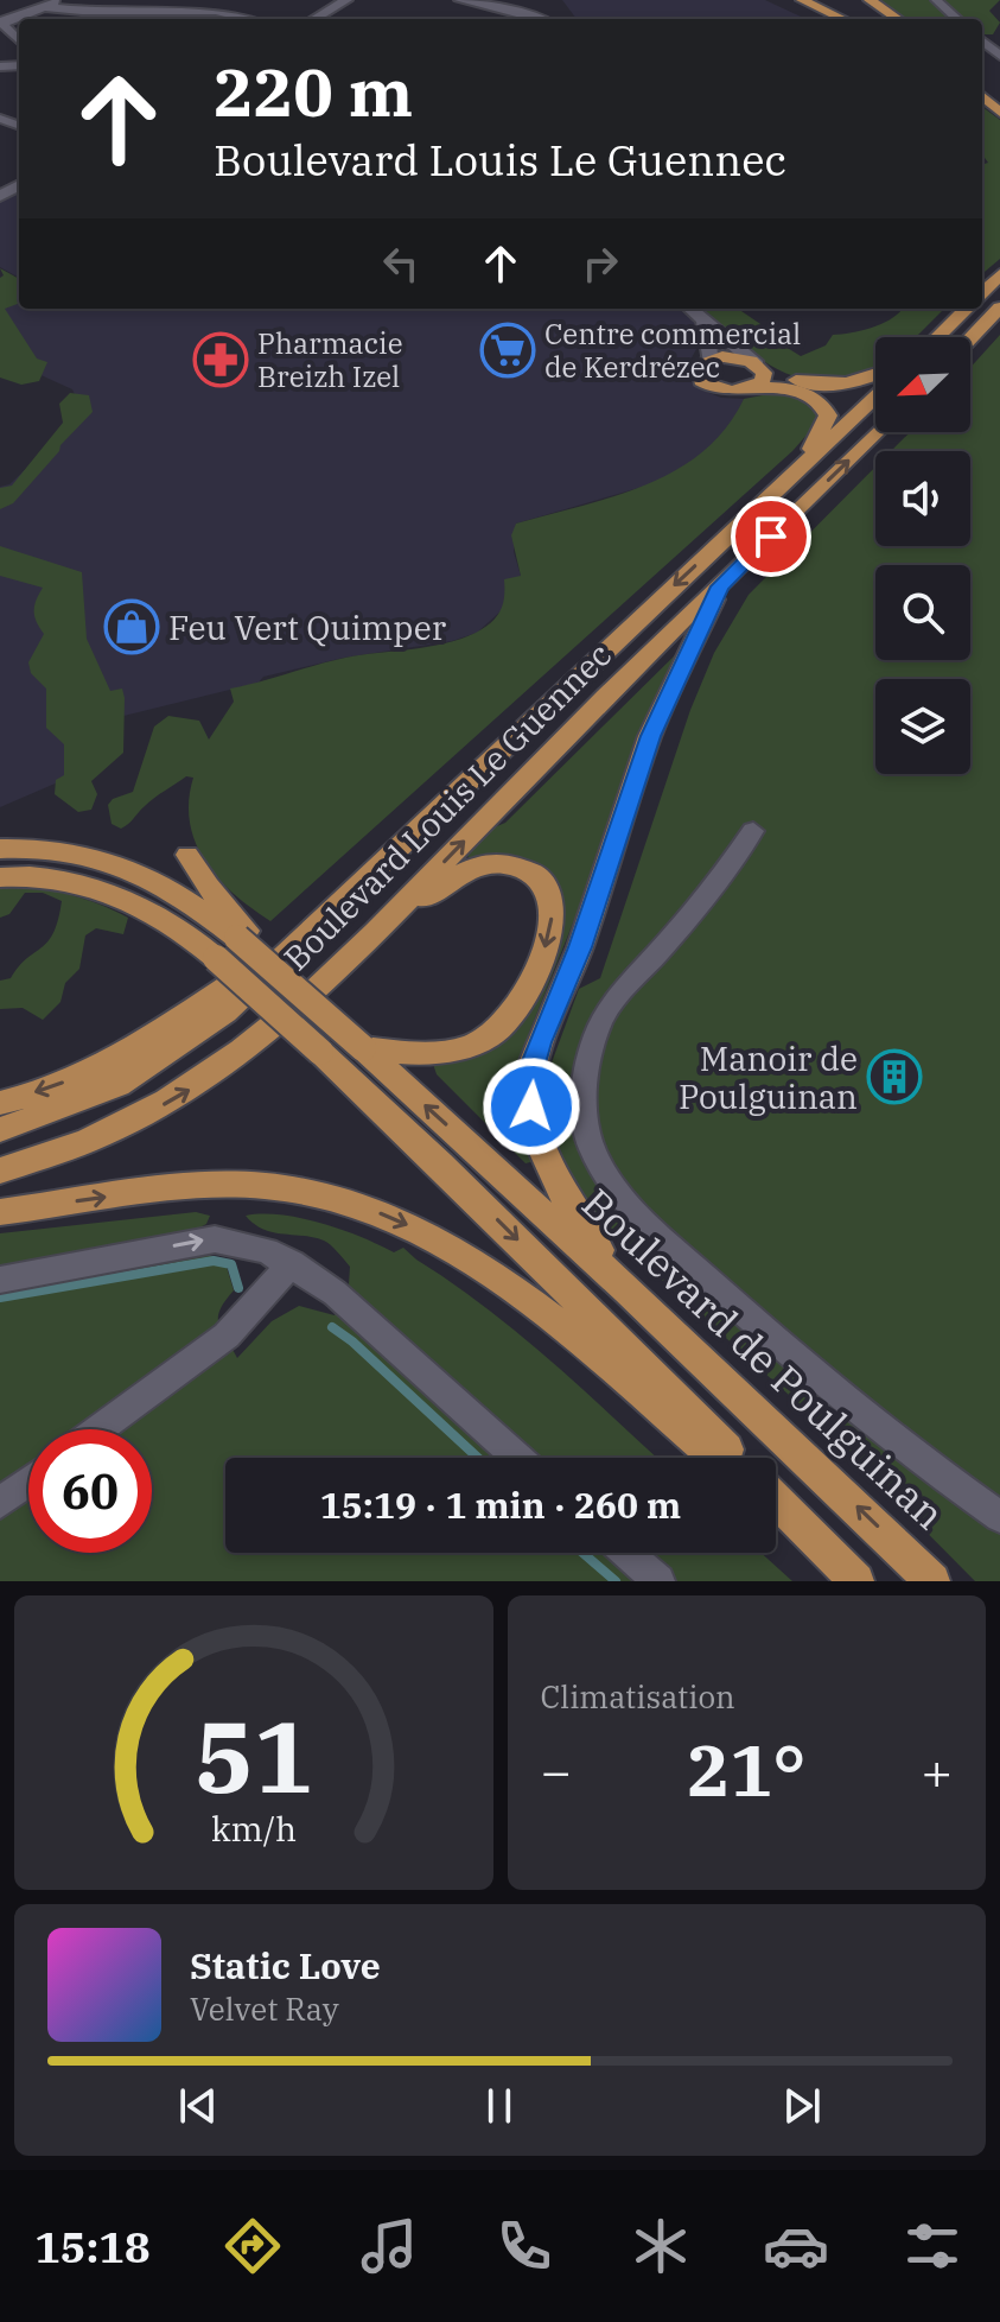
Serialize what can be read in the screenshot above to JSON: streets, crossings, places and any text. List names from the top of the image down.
{
  "streets": {
    "main road": ["Boulevard Louis Le Guennec", "Boulevard de Poulguinan"]
  },
  "crossings": [
    ["Boulevard Louis Le Guennec", "Boulevard de Poulguinan"]
  ],
  "places": {
    "supermarket": ["Centre commercial de Kerdrézec"],
    "pharmacy": ["Pharmacie Breizh Izel"],
    "shop": ["Feu Vert Quimper"],
    "building": ["Manoir de Poulguinan"]
  },
  "north": "bottom left",
  "page": {
    "turn": ["220 m", "Boulevard Louis Le Guennec"],
    "limit": "60",
    "trip": "15:19 · 1 min · 260 m",
    "tile": "Climatisation",
    "heat": ["−", "21°", "+"],
    "song": ["Static Love", "Velvet Ray"],
    "tabs": "15:18",
    "gauge": ["51", "km/h"]
  }
}
